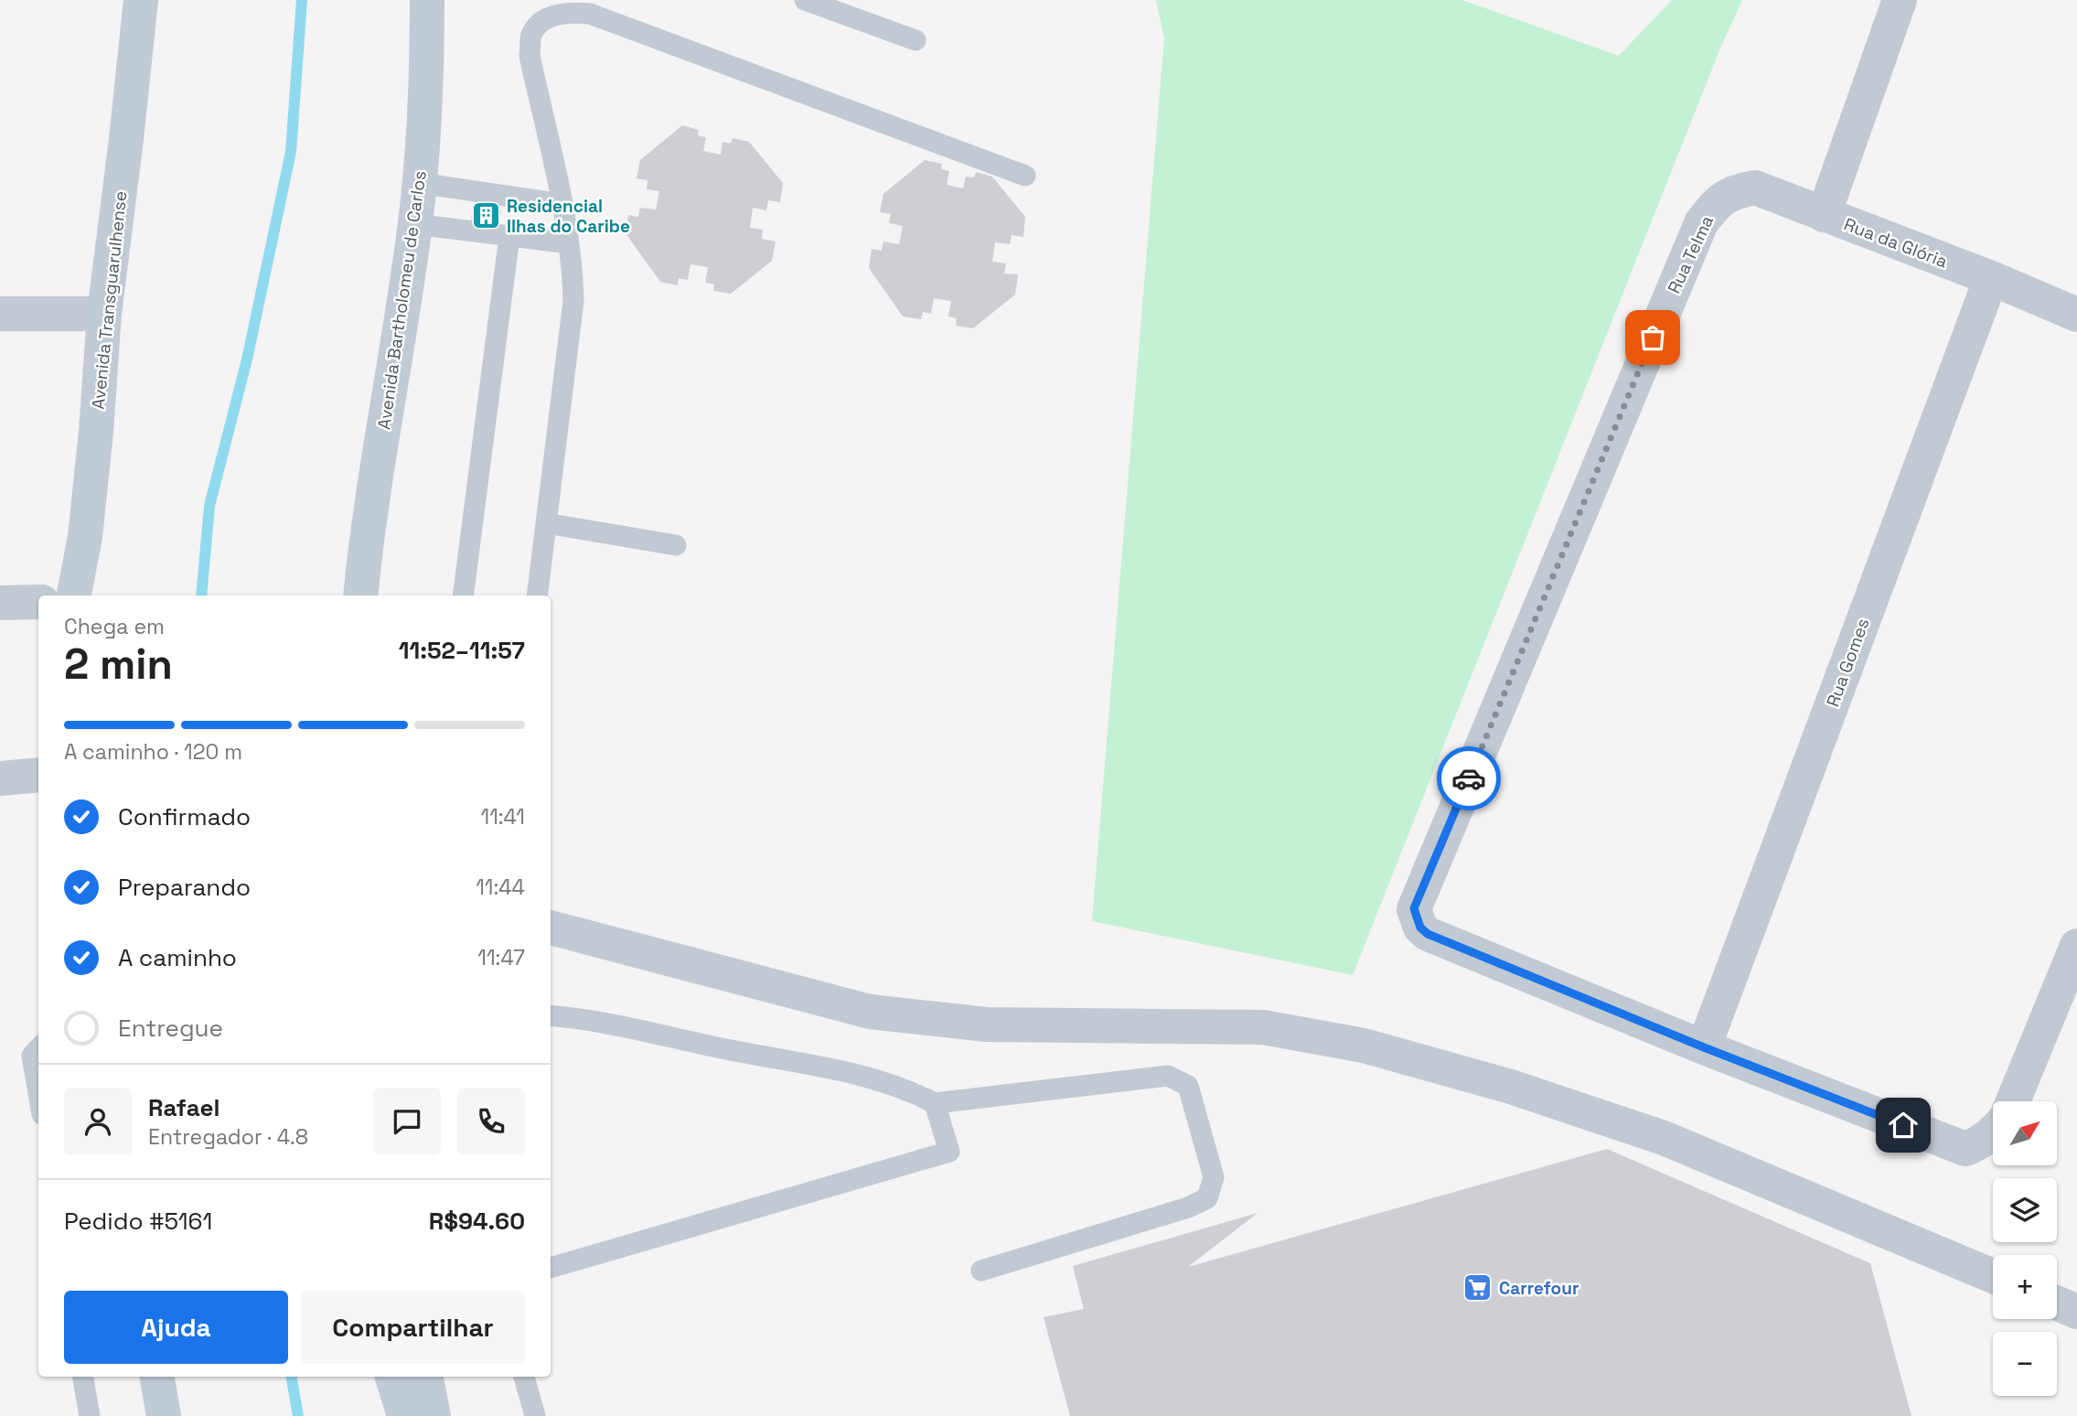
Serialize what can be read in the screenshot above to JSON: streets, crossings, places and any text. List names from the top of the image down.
{
  "streets": {
    "main road": ["Avenida Transguarulhense", "Avenida Bartholomeu de Carlos"],
    "street": ["Rua da Glória", "Rua Telma", "Rua Gomes"]
  },
  "crossings": [
    ["Rua da Glória", "Rua Telma"],
    ["Rua da Glória", "Rua Gomes"],
    ["Rua Telma", "Rua Gomes"]
  ],
  "places": {
    "building": ["Residencial Ilhas do Caribe"],
    "supermarket": ["Carrefour"]
  },
  "north": "top right",
  "page": {
    "heading": ["2 min", "Chega em", "11:52–11:57"],
    "panel": [
      "Rafael",
      "Entregador · 4.8",
      "Pedido #5161",
      "R$94.60"
    ],
    "bar": "A caminho · 120 m",
    "list": [
      ["Confirmado", "11:41"],
      ["Preparando", "11:44"],
      ["A caminho", "11:47"],
      "Entregue"
    ],
    "map_buttons": ["+", "−"],
    "buttons": ["Ajuda", "Compartilhar"]
  }
}
